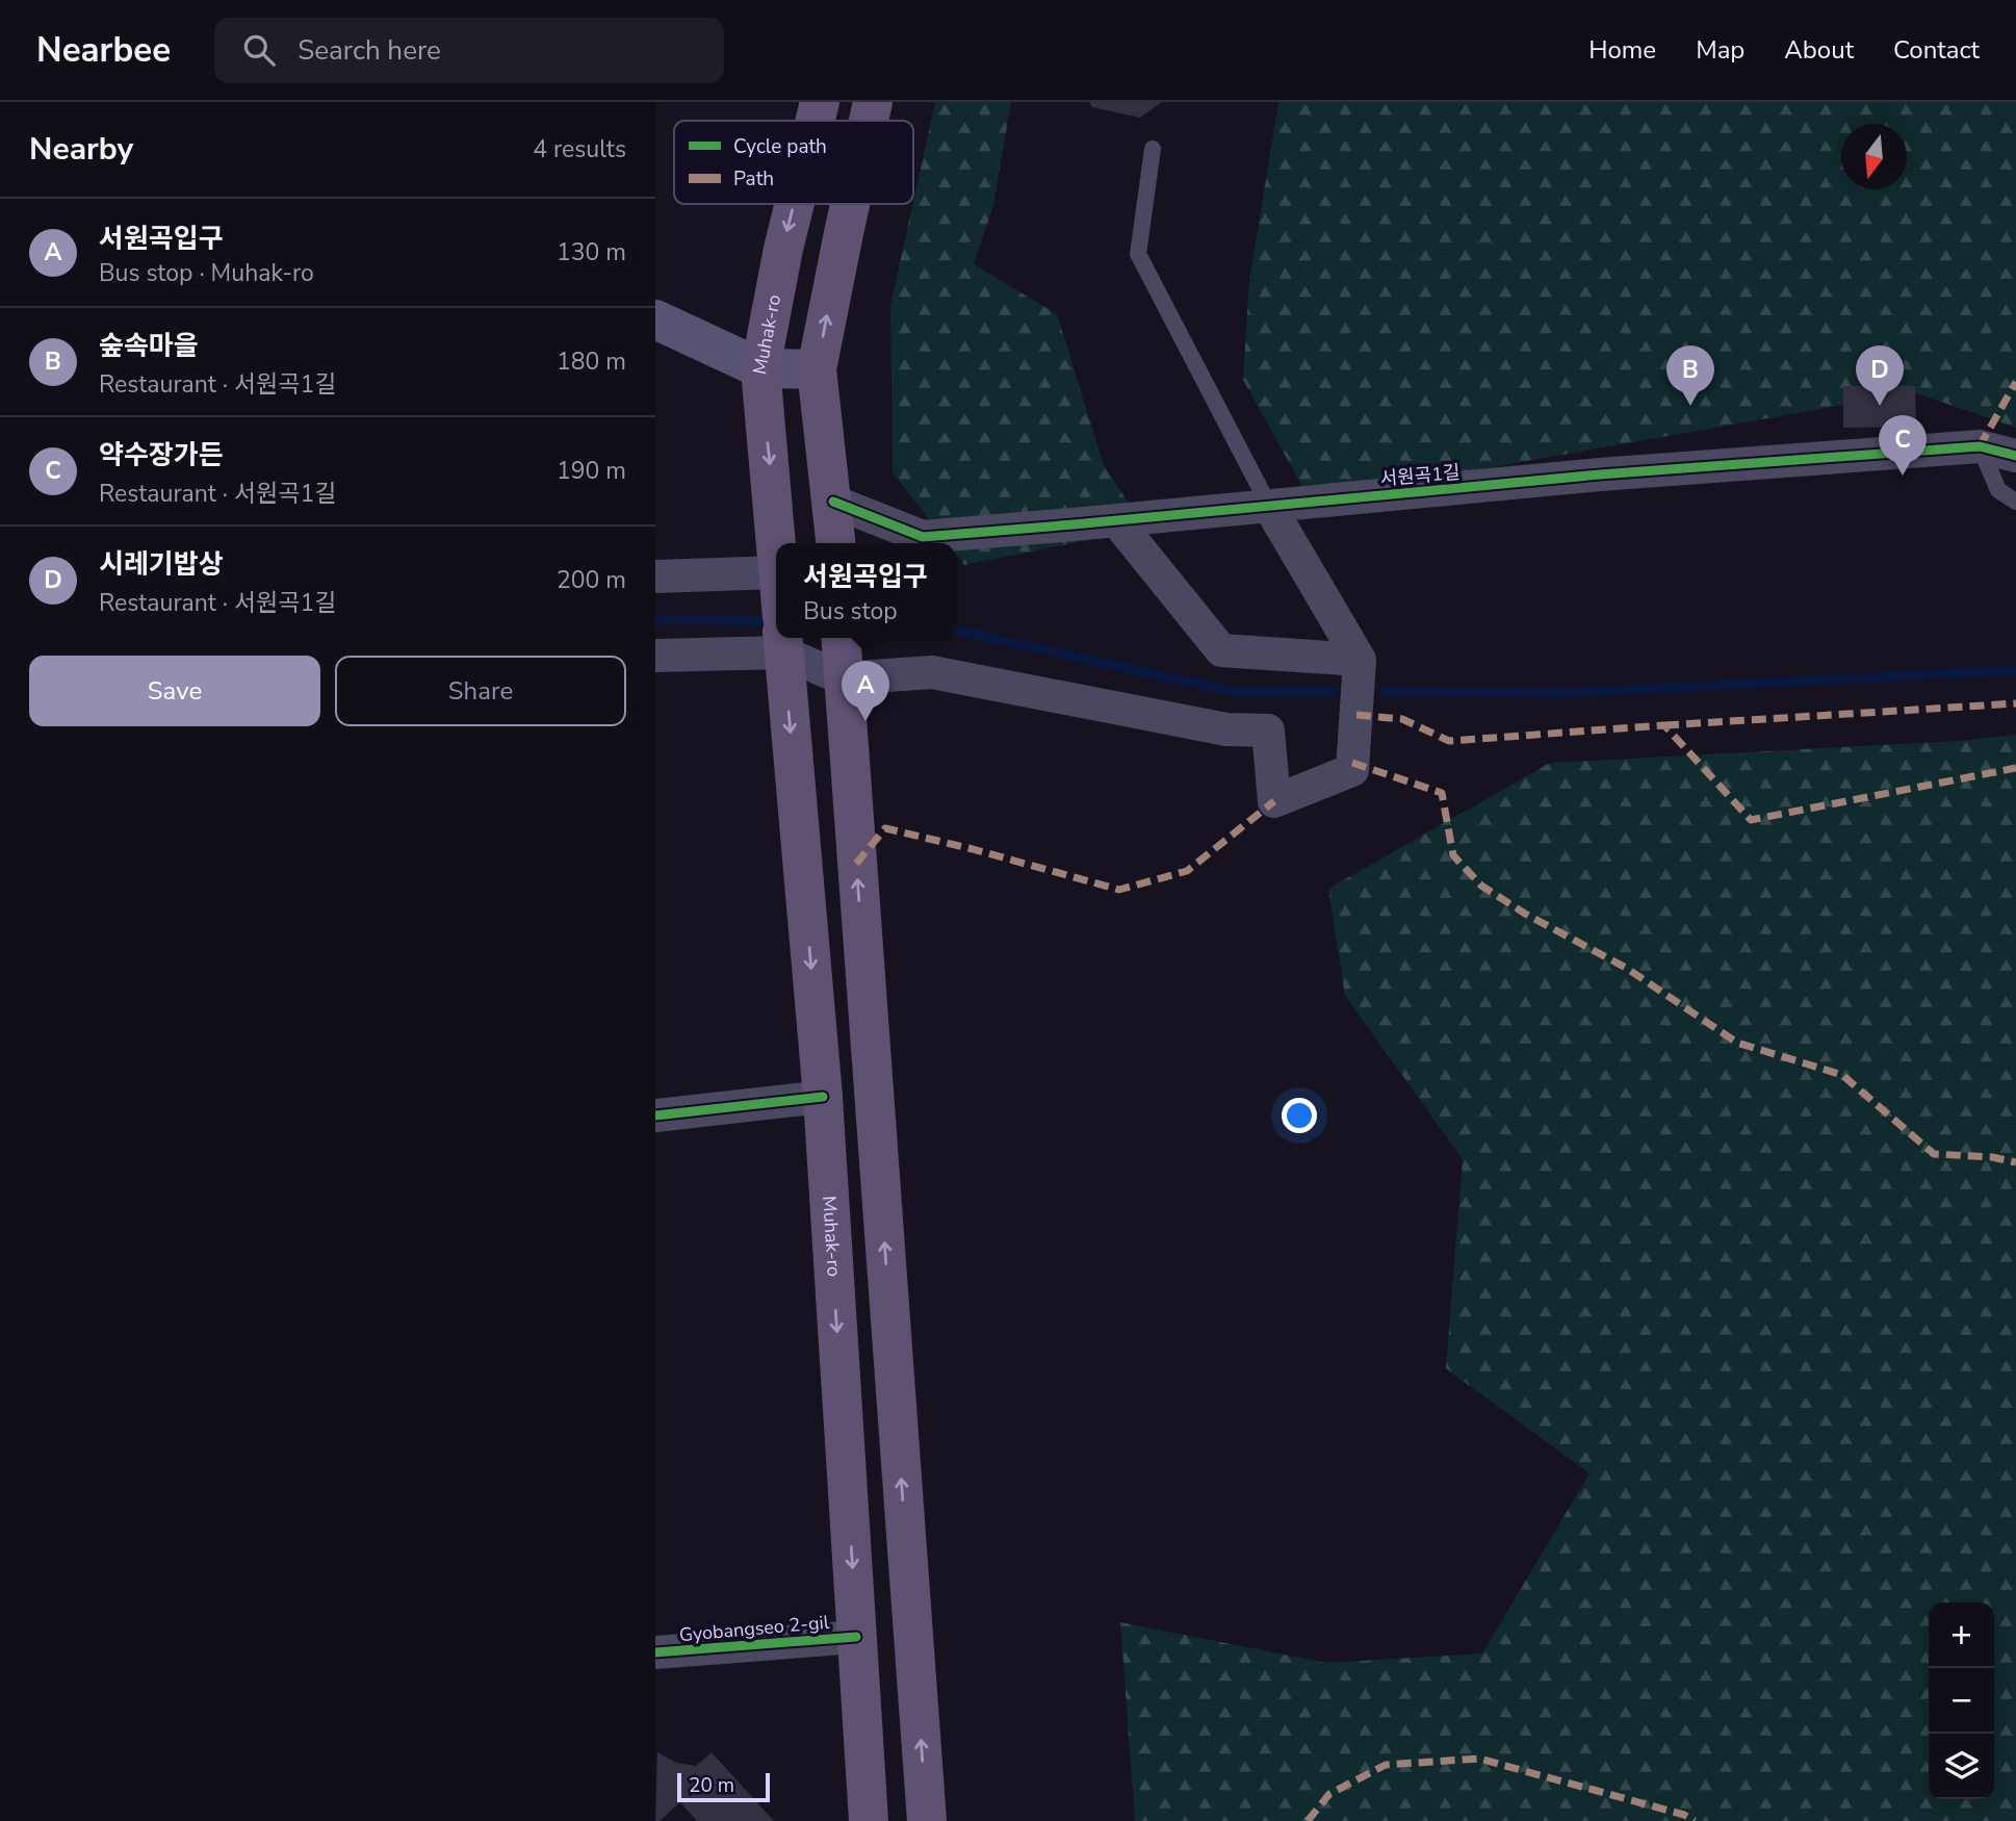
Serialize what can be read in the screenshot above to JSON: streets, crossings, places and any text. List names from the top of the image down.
{
  "streets": {
    "main road": ["Muhak-ro"],
    "street": ["서원곡1길", "Gyobangseo 2-gil"]
  },
  "crossings": [
    ["Muhak-ro", "Gyobangseo 2-gil"]
  ],
  "legend": ["Cycle path", "Path"],
  "scale_bar": "20 m",
  "north": "bottom",
  "page": {
    "header": "Nearbee",
    "search": "Search here",
    "nav": [
      "Home",
      "Map",
      "About",
      "Contact"
    ],
    "heading": ["Nearby", "4 results"],
    "list": [
      {
        "mark": "A",
        "name": "서원곡입구",
        "note": "Bus stop · Muhak-ro",
        "value": "130 m"
      },
      {
        "mark": "B",
        "name": "숲속마을",
        "note": "Restaurant · 서원곡1길",
        "value": "180 m"
      },
      {
        "mark": "C",
        "name": "약수장가든",
        "note": "Restaurant · 서원곡1길",
        "value": "190 m"
      },
      {
        "mark": "D",
        "name": "시레기밥상",
        "note": "Restaurant · 서원곡1길",
        "value": "200 m"
      }
    ],
    "pins": [
      "B",
      "D",
      "C",
      "A"
    ],
    "popup": ["서원곡입구", "Bus stop"],
    "buttons": ["Save", "Share"],
    "map_buttons": ["+", "−"],
    "scale": "20 m"
  }
}
